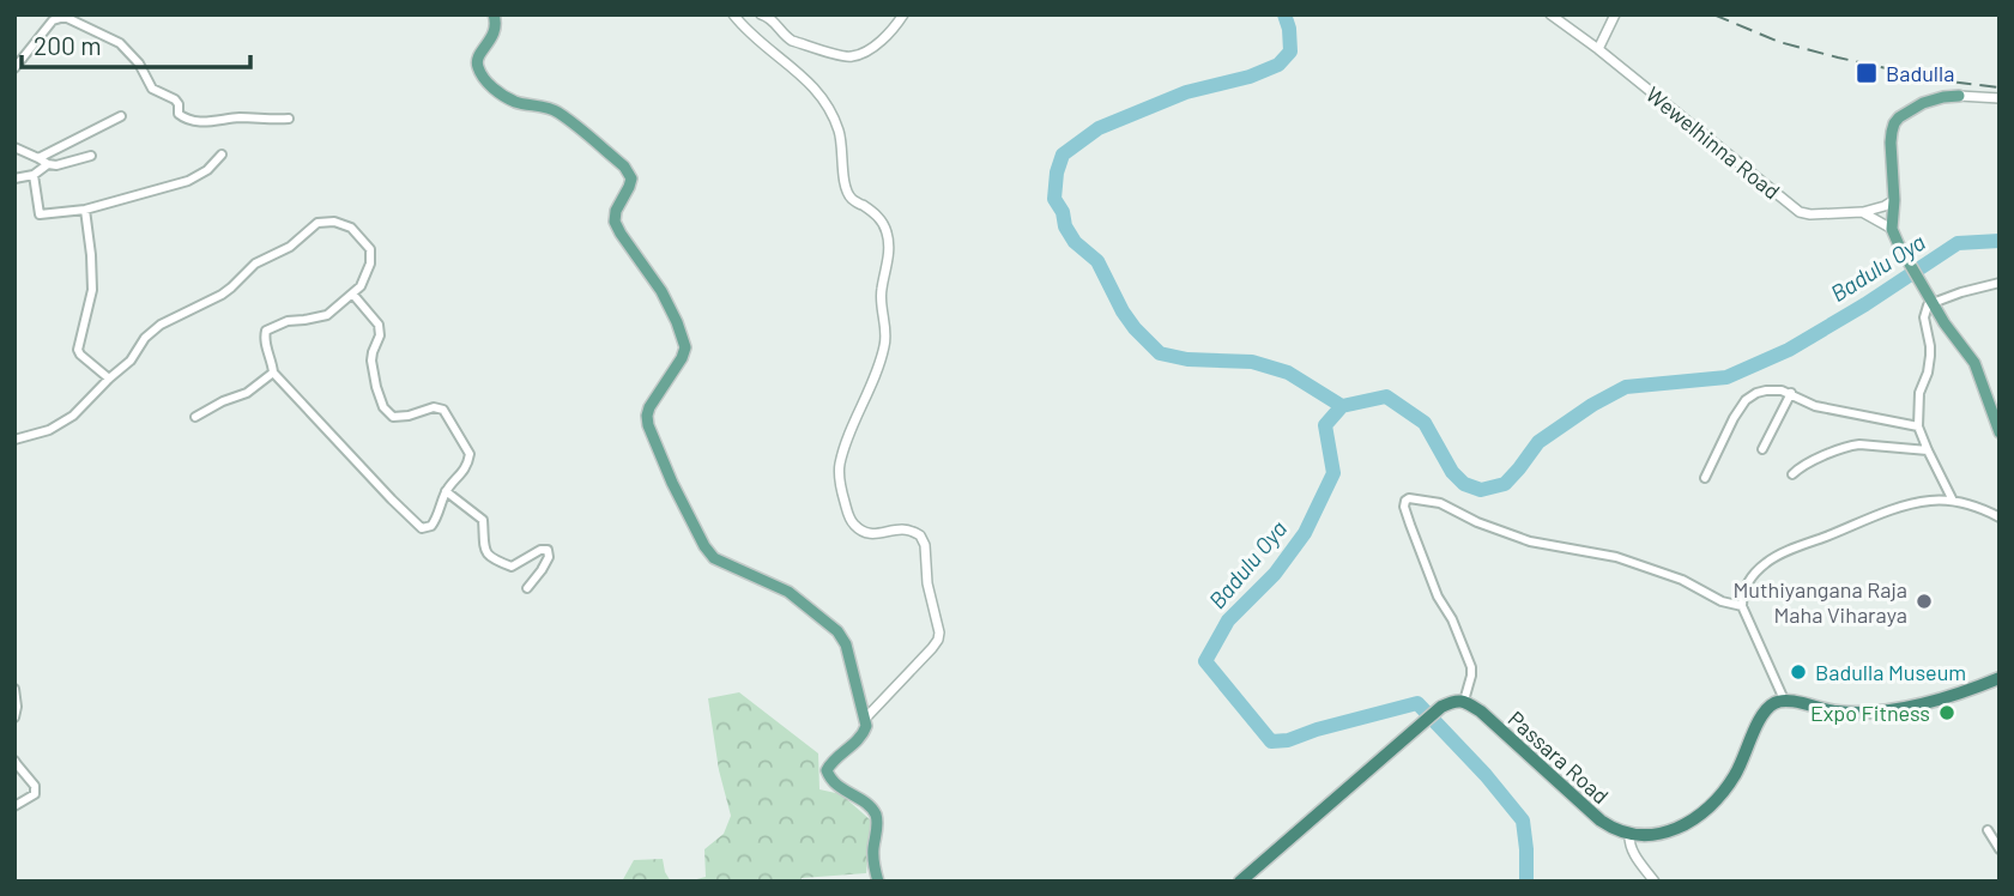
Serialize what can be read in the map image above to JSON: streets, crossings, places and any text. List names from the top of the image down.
{
  "streets": {
    "highway": ["Passara Road"],
    "street": ["Wewelhinna Road"]
  },
  "water": ["Badulu Oya"],
  "places": {
    "transit": ["Badulla"],
    "other": ["Muthiyangana Raja Maha Viharaya", "Badulla Museum", "Expo Fitness"]
  },
  "scale_bar": "200 m"
}
